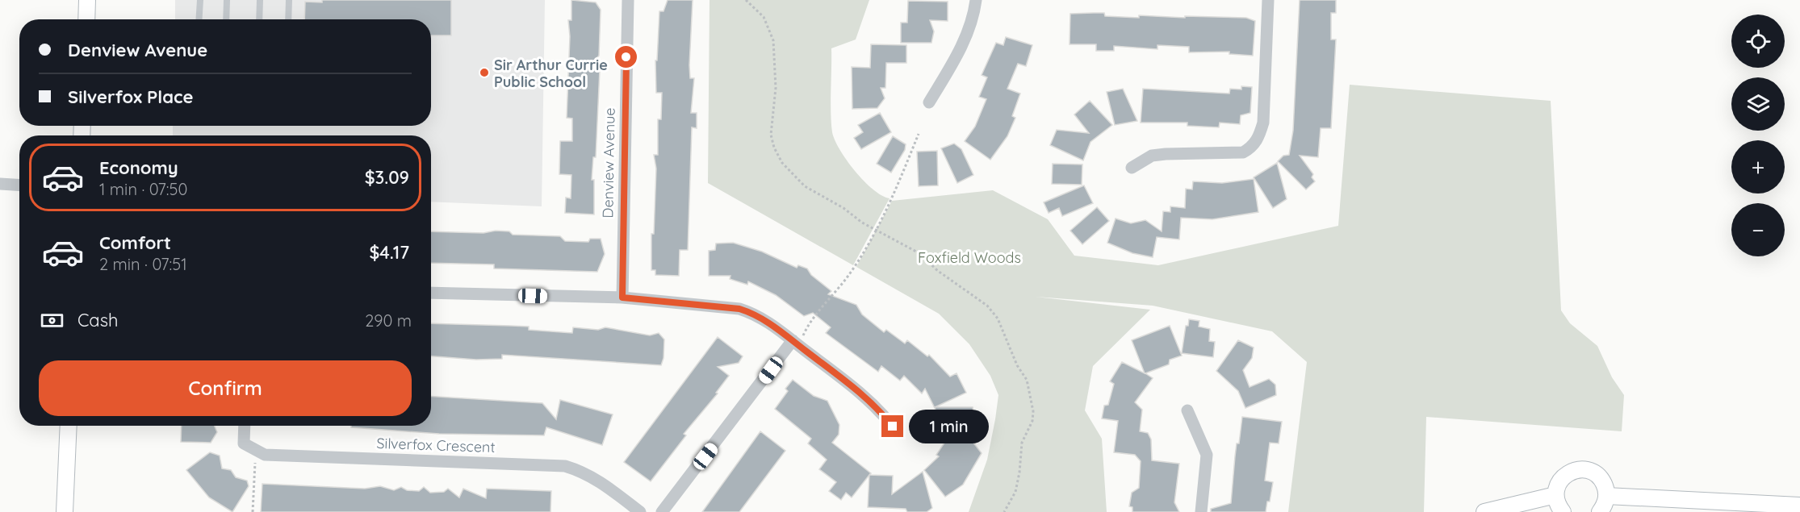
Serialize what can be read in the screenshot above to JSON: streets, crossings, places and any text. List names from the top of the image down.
{
  "streets": {
    "street": ["Denview Avenue", "Silverfox Crescent"]
  },
  "parks": ["Foxfield Woods"],
  "places": ["Sir Arthur Currie Public School"],
  "page": {
    "map_buttons": ["+", "−"],
    "banner": ["Denview Avenue", "Silverfox Place"],
    "list": [
      {
        "name": "Economy",
        "note": "1 min · 07:50",
        "value": "$3.09"
      },
      {
        "name": "Comfort",
        "note": "2 min · 07:51",
        "value": "$4.17"
      }
    ],
    "pay": ["Cash", "290 m"],
    "buttons": "Confirm",
    "bubble": "1 min"
  }
}
